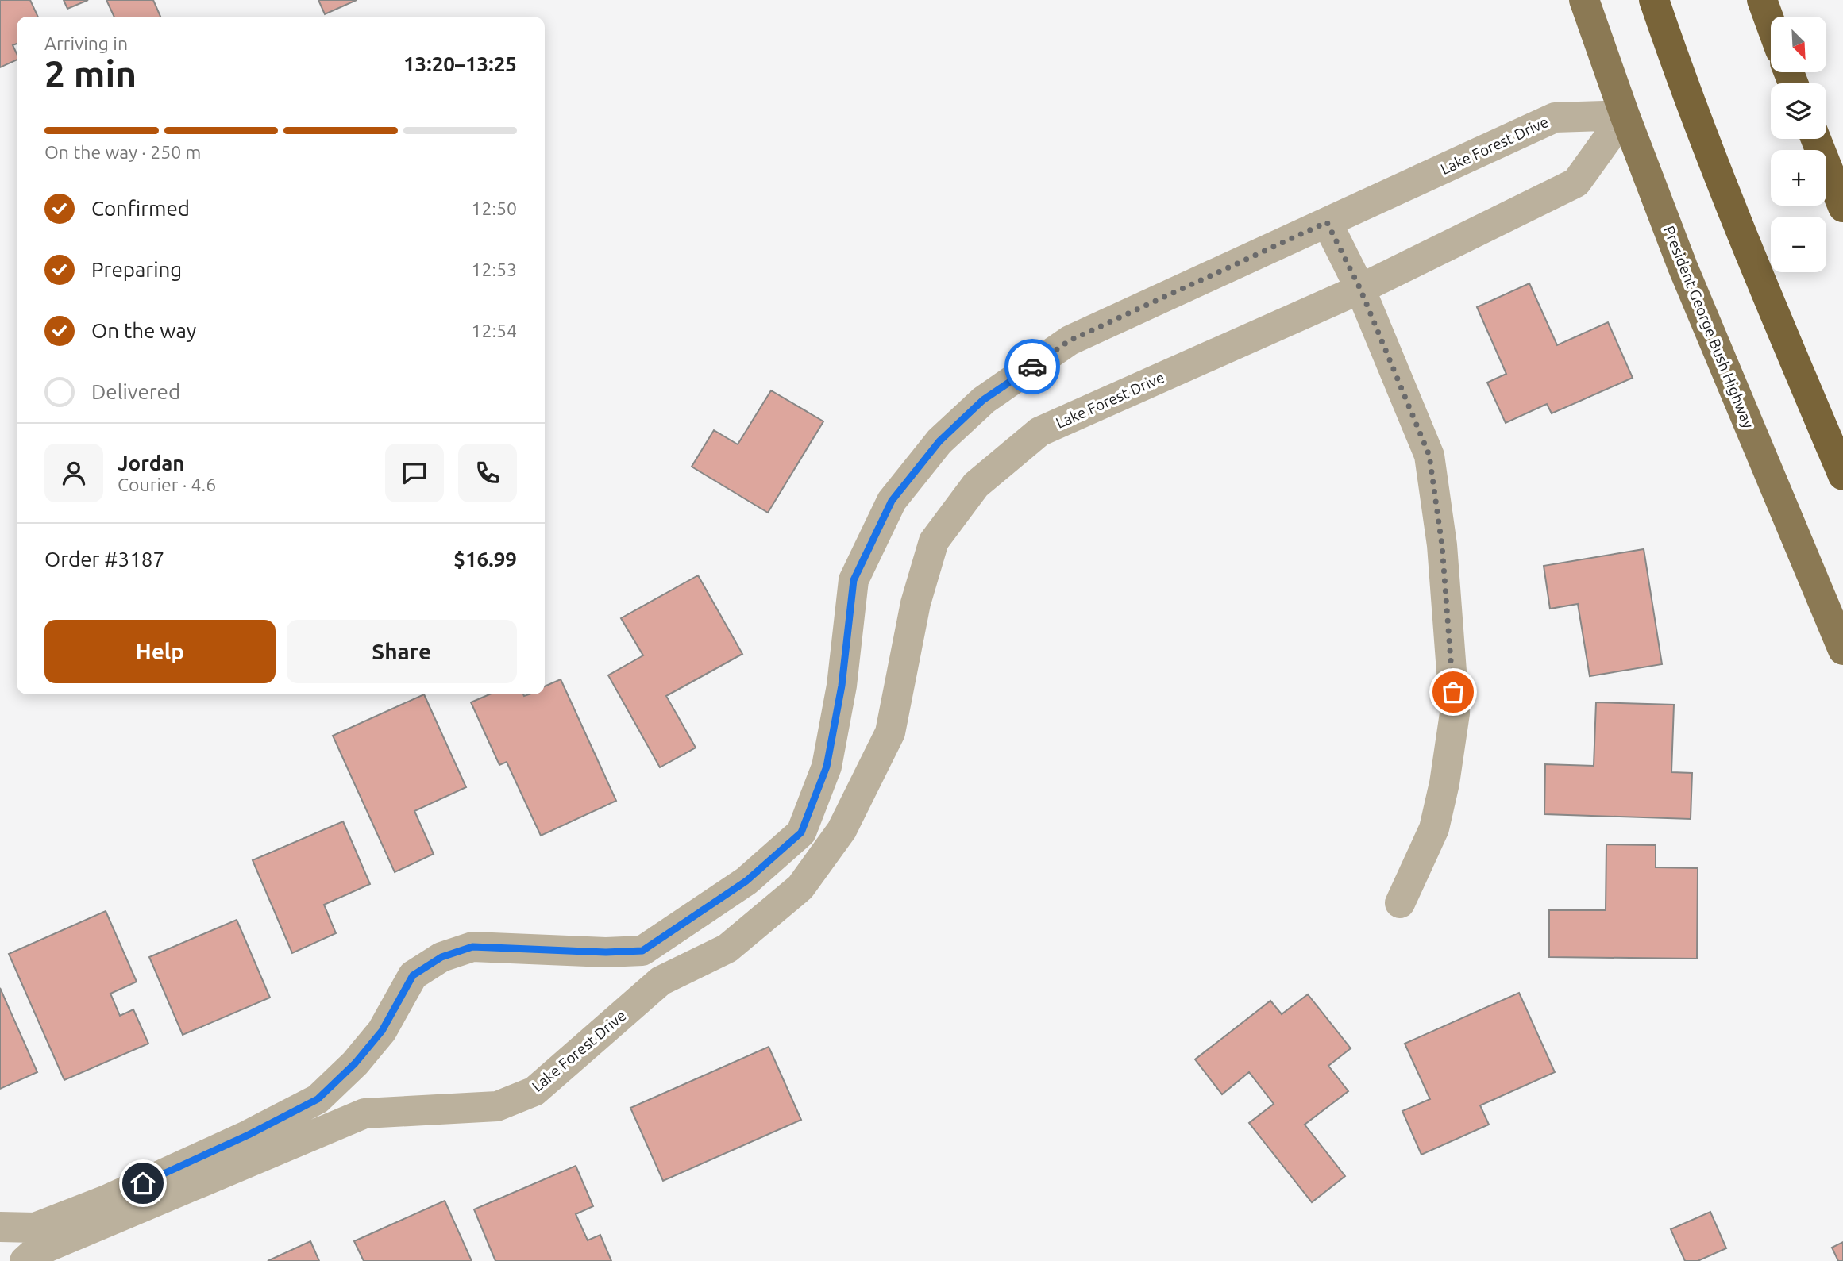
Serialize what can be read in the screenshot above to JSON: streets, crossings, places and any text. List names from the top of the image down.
{
  "streets": {
    "main road": ["President George Bush Highway"],
    "street": ["Lake Forest Drive"]
  },
  "crossings": [
    ["Lake Forest Drive", "President George Bush Highway"]
  ],
  "north": "bottom right",
  "page": {
    "map_buttons": ["+", "−"],
    "heading": ["2 min", "Arriving in", "13:20–13:25"],
    "panel": [
      "Jordan",
      "Courier · 4.6",
      "Order #3187",
      "$16.99"
    ],
    "bar": "On the way · 250 m",
    "list": [
      ["Confirmed", "12:50"],
      ["Preparing", "12:53"],
      ["On the way", "12:54"],
      "Delivered"
    ],
    "buttons": ["Help", "Share"]
  }
}
